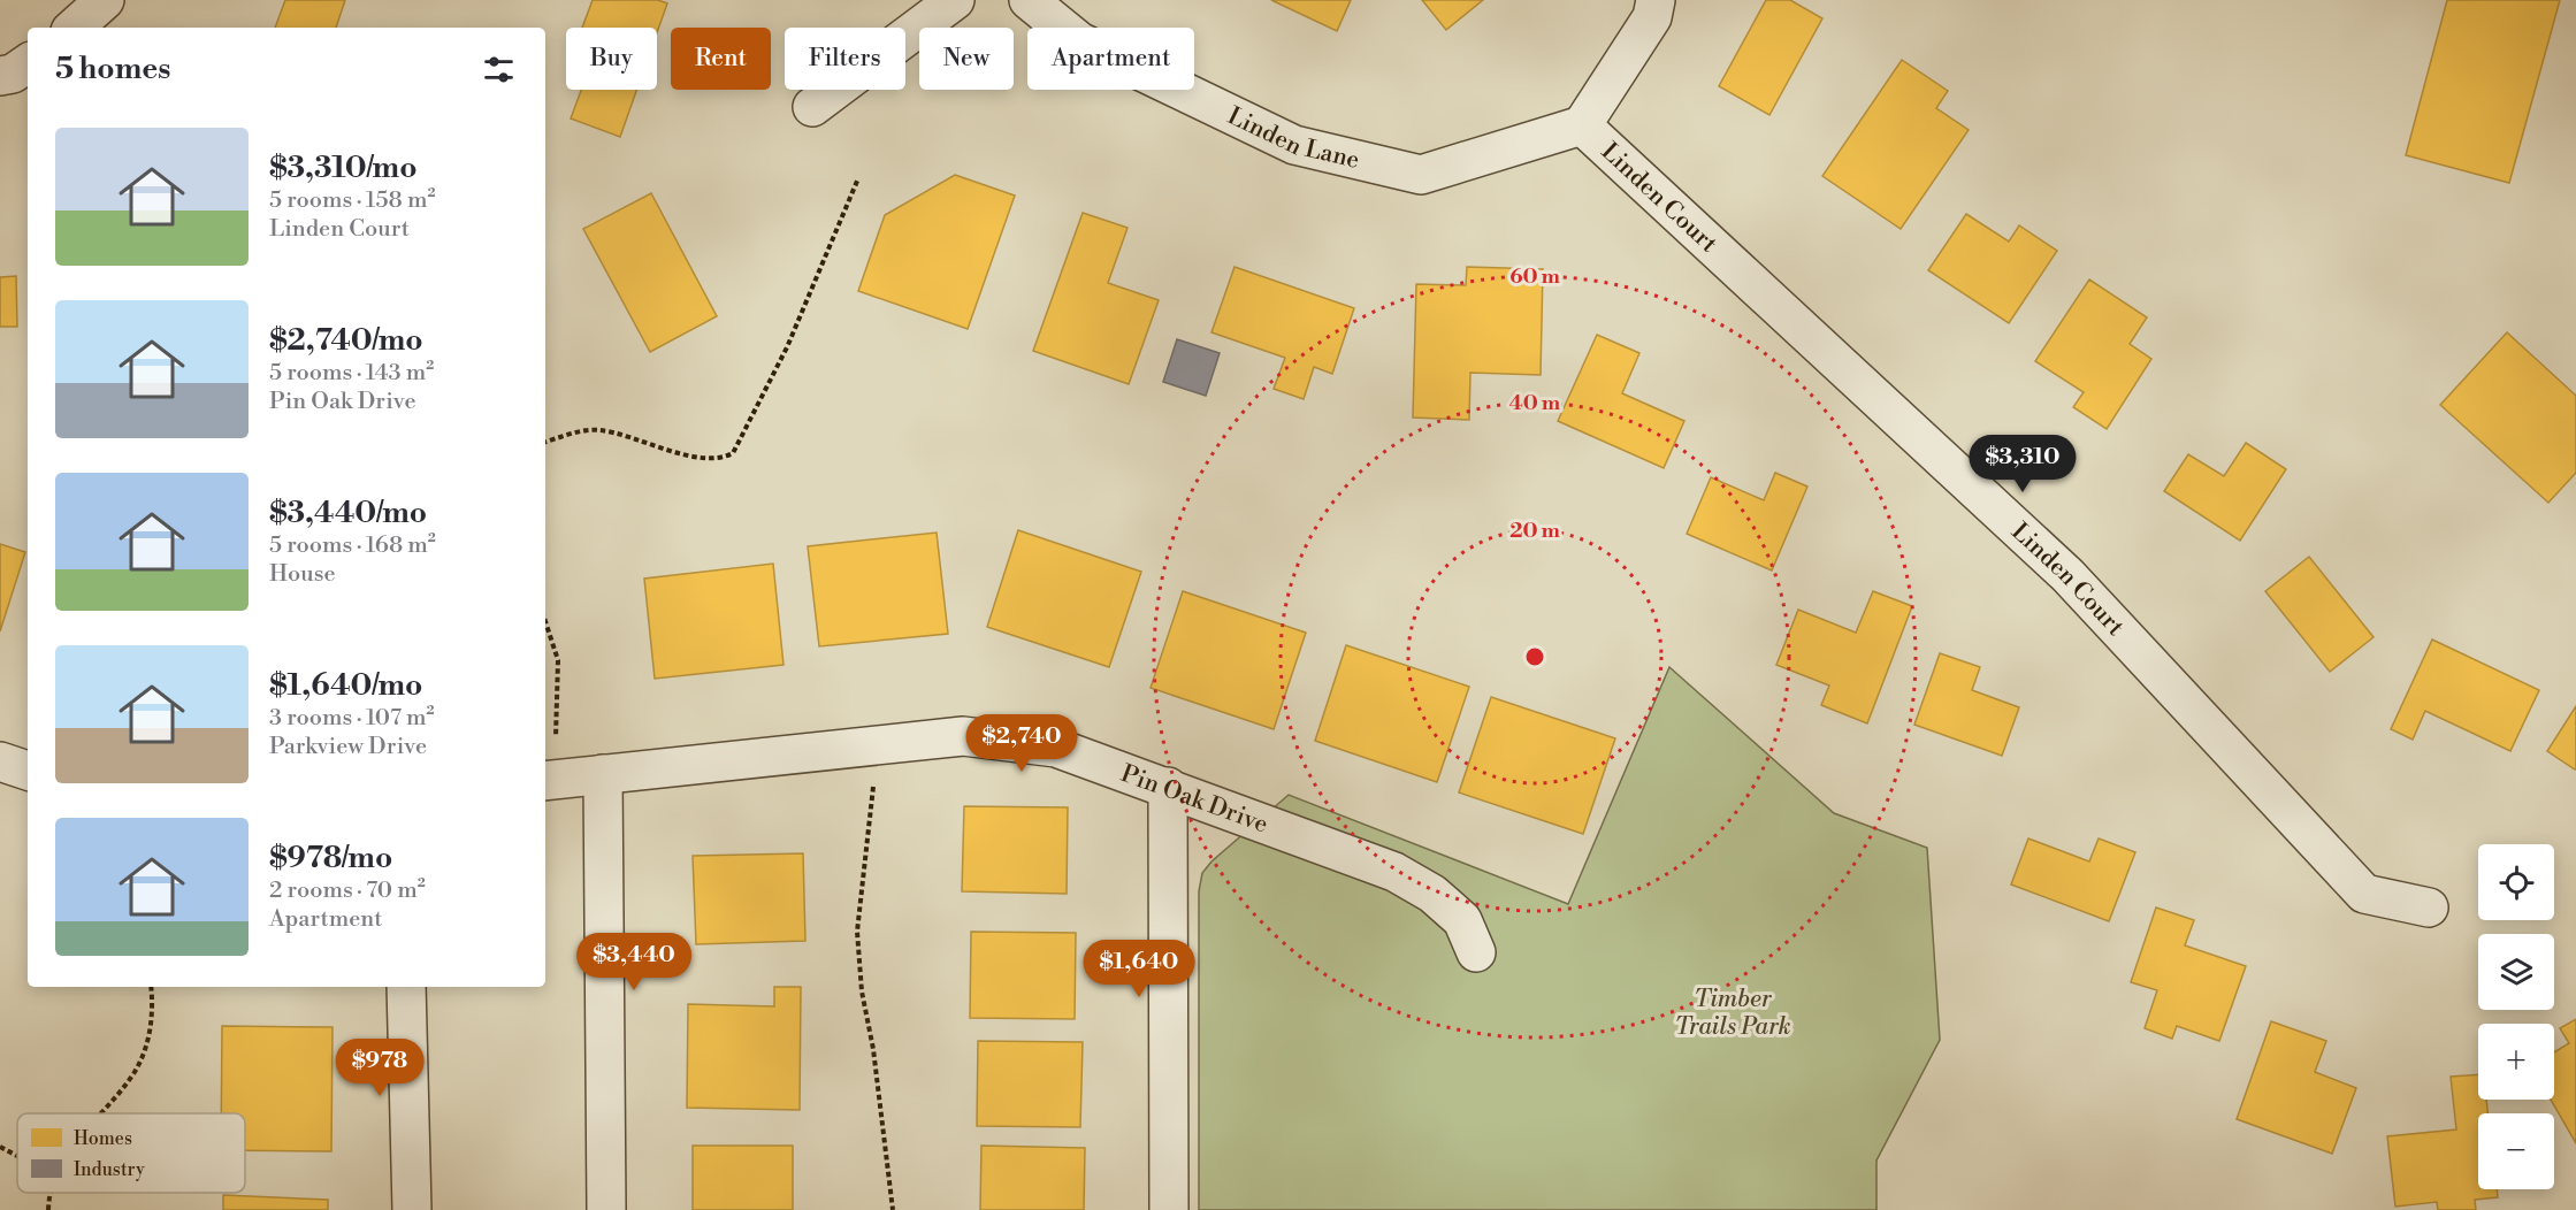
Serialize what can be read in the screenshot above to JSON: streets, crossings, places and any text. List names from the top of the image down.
{
  "streets": {
    "street": ["Linden Lane", "Linden Court", "Pin Oak Drive"]
  },
  "crossings": [
    ["Linden Lane", "Linden Court"]
  ],
  "parks": ["Timber Trails Park"],
  "legend": ["Homes", "Industry"],
  "page": {
    "chip": [
      "Buy",
      "Rent",
      "Filters",
      "New",
      "Apartment"
    ],
    "heading": "5 homes",
    "list": [
      {
        "name": "$3,310/mo",
        "note": "5 rooms · 158 m² · Linden Court"
      },
      {
        "name": "$2,740/mo",
        "note": "5 rooms · 143 m² · Pin Oak Drive"
      },
      {
        "name": "$3,440/mo",
        "note": "5 rooms · 168 m² · House"
      },
      {
        "name": "$1,640/mo",
        "note": "3 rooms · 107 m² · Parkview Drive"
      },
      {
        "name": "$978/mo",
        "note": "2 rooms · 70 m² · Apartment"
      }
    ],
    "price": [
      "$3,310",
      "$2,740",
      "$3,440",
      "$1,640",
      "$978"
    ],
    "map_buttons": ["+", "−"]
  },
  "rings": ["60 m", "40 m", "20 m"]
}
